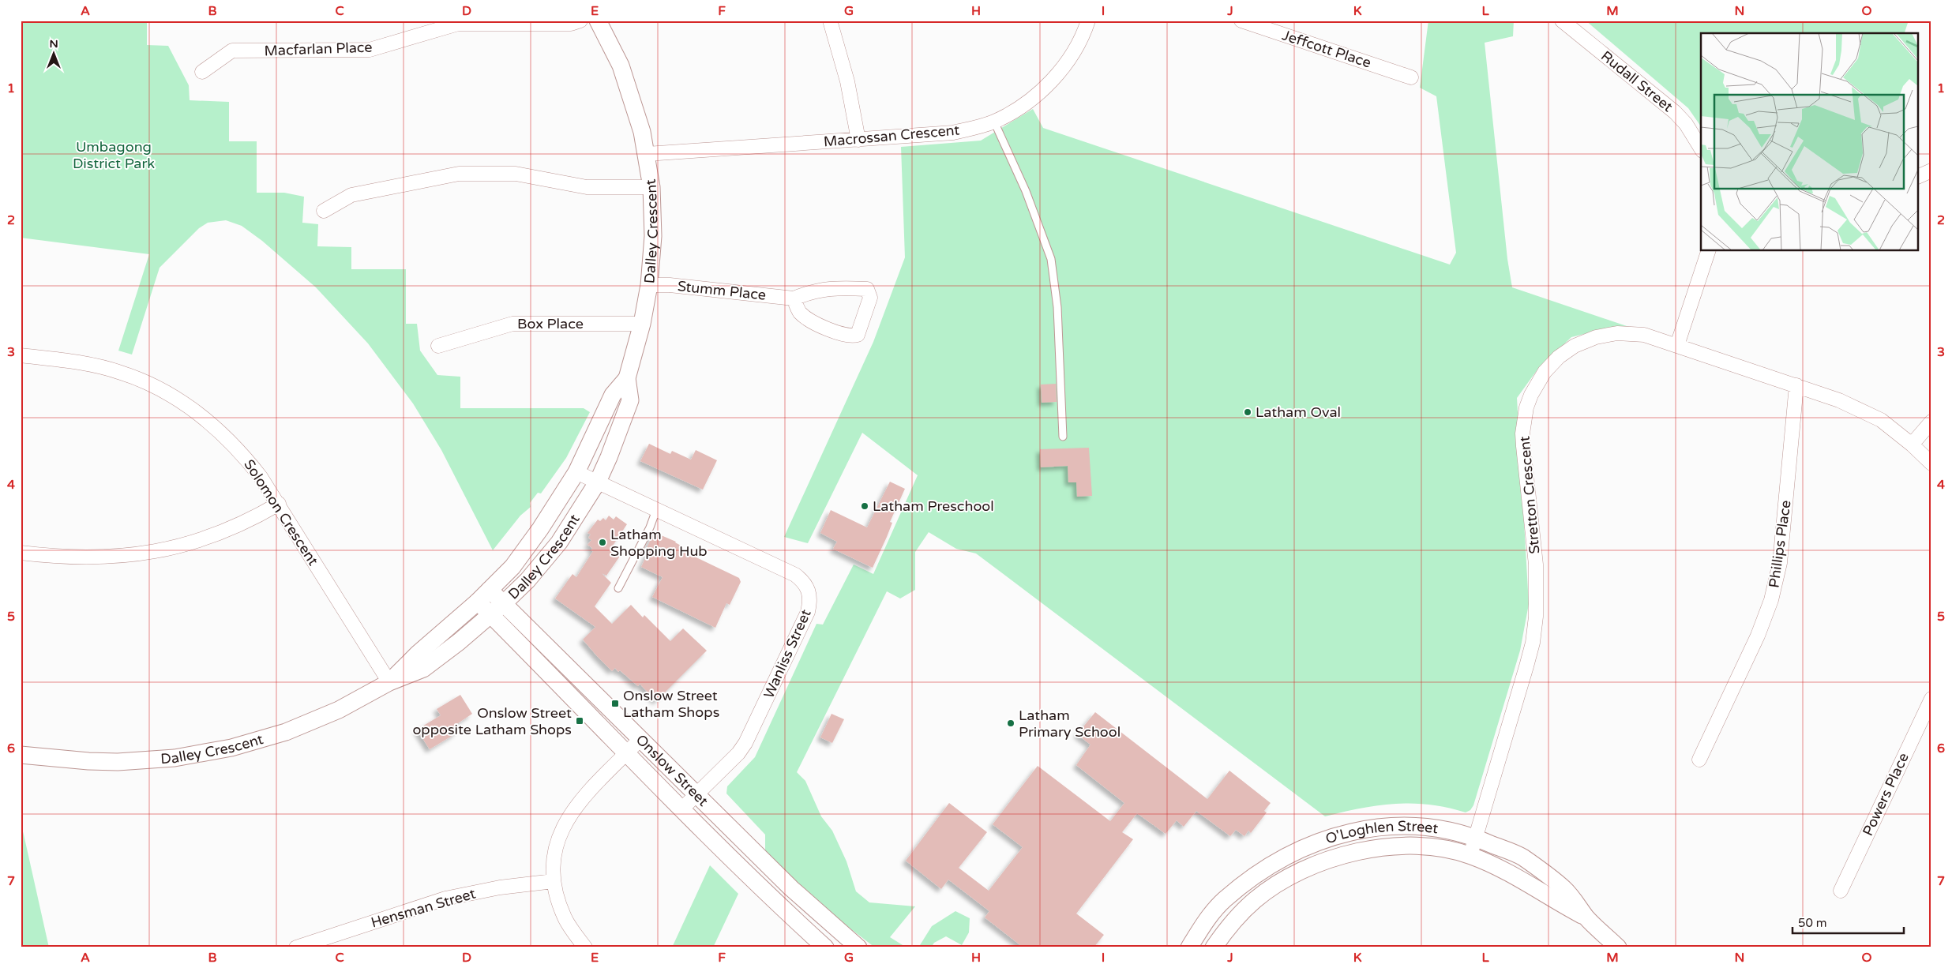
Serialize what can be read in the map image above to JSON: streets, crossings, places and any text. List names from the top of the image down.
{
  "streets": {
    "street": [
      "Macfarlan Place",
      "Jeffcott Place",
      "Rudall Street",
      "Macrossan Crescent",
      "Dalley Crescent",
      "Stumm Place",
      "Box Place",
      "Stretton Crescent",
      "Solomon Crescent",
      "Phillips Place",
      "Wanliss Street",
      "Onslow Street",
      "Powers Place",
      "O'Loghlen Street",
      "Hensman Street"
    ]
  },
  "crossings": [
    ["Macrossan Crescent", "Dalley Crescent"],
    ["Dalley Crescent", "Stumm Place"],
    ["Dalley Crescent", "Box Place"],
    ["Dalley Crescent", "Solomon Crescent"],
    ["Dalley Crescent", "Wanliss Street"],
    ["Dalley Crescent", "Onslow Street"],
    ["Stretton Crescent", "Phillips Place"],
    ["Stretton Crescent", "O'Loghlen Street"],
    ["Wanliss Street", "Onslow Street"]
  ],
  "parks": ["Umbagong District Park"],
  "places": {
    "other": [
      "Latham Oval",
      "Latham Preschool",
      "Latham Shopping Hub",
      "Latham Primary School"
    ],
    "transit": ["Onslow Street Latham Shops", "Onslow Street opposite Latham Shops"]
  },
  "scale_bar": "50 m",
  "north": "top",
  "grid": {
    "columns": [
      "A",
      "B",
      "C",
      "D",
      "E",
      "F",
      "G",
      "H",
      "I",
      "J",
      "K",
      "L",
      "M",
      "N",
      "O"
    ],
    "rows": [
      "1",
      "2",
      "3",
      "4",
      "5",
      "6",
      "7"
    ]
  }
}
